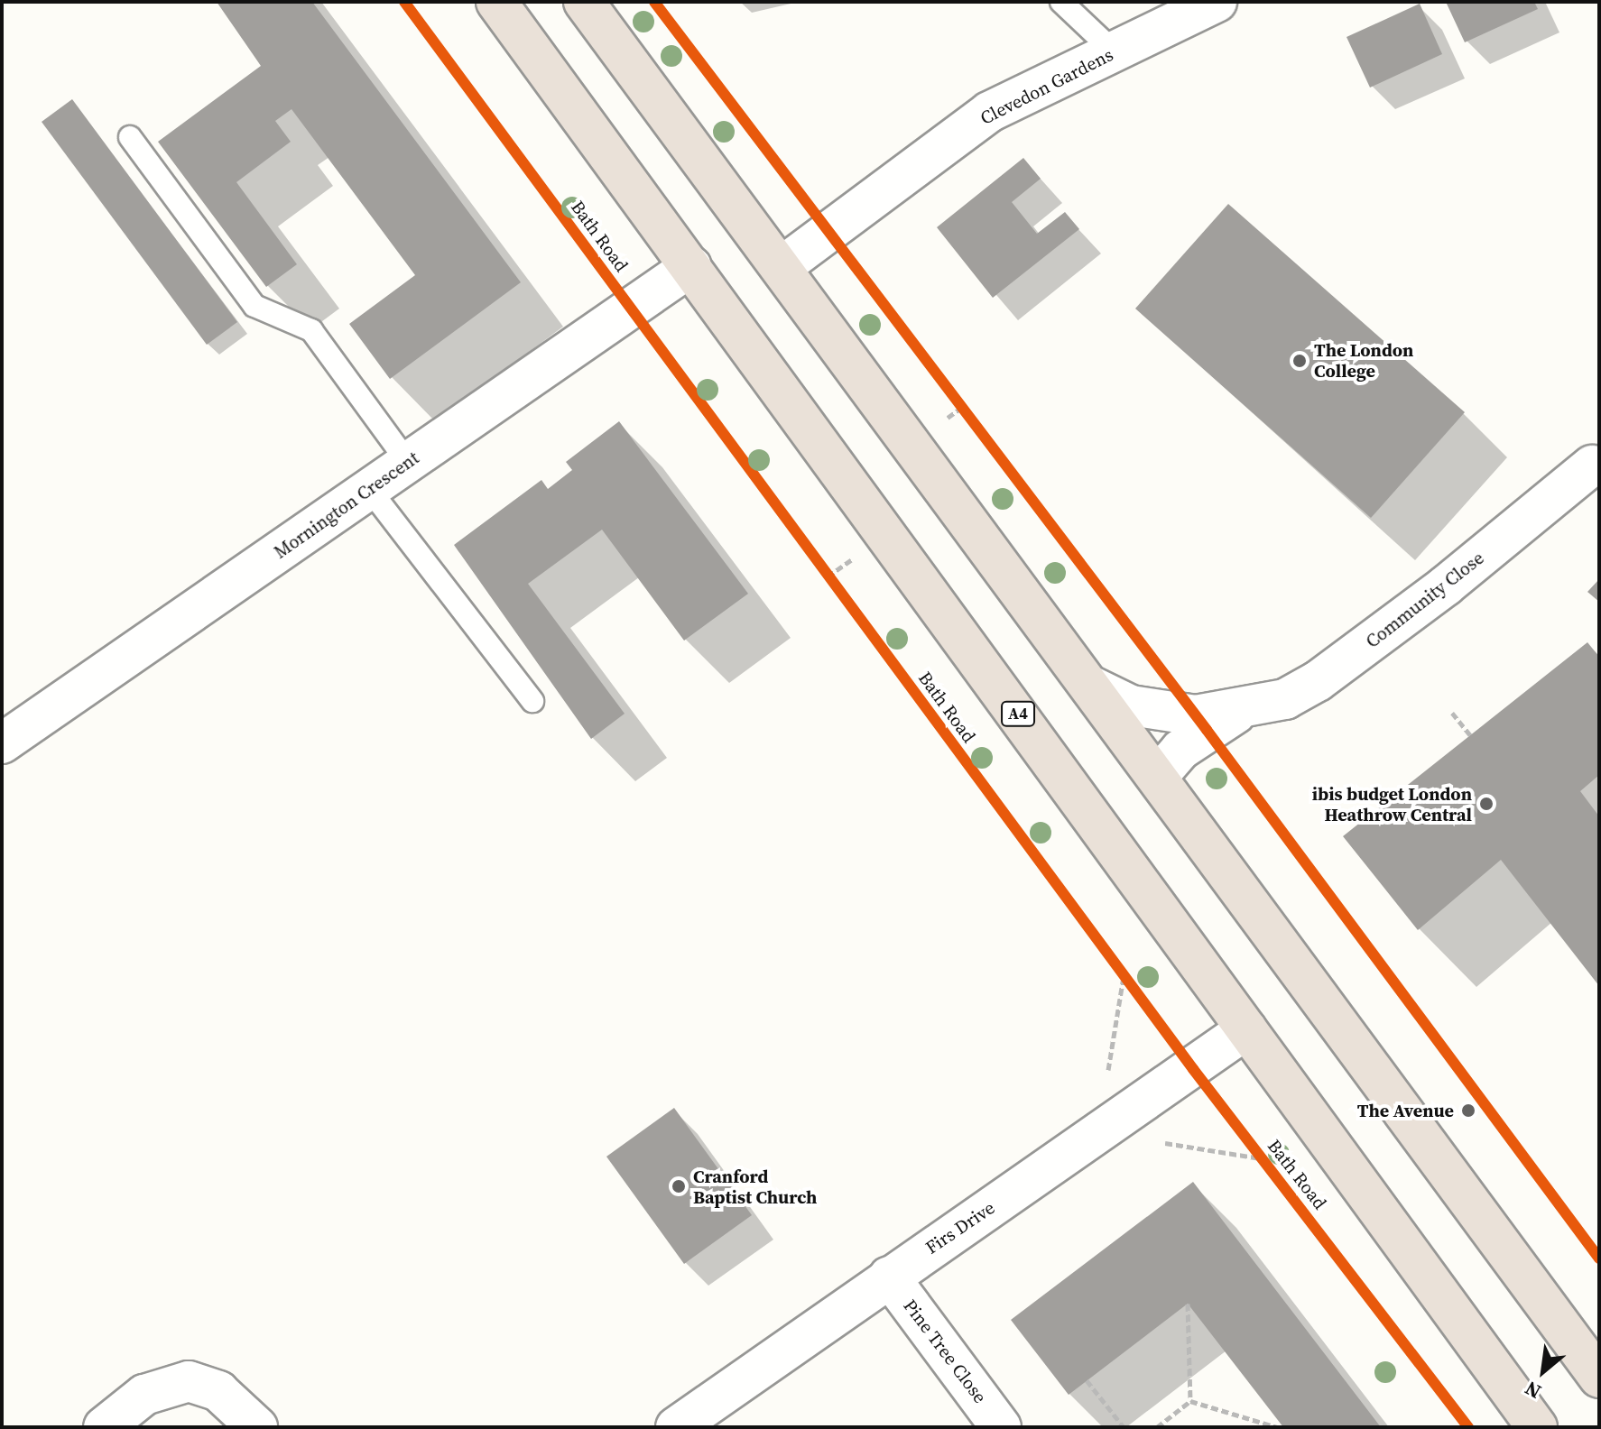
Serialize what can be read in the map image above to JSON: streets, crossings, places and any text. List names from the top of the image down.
{
  "streets": {
    "highway": ["A4"],
    "street": [
      "Clevedon Gardens",
      "Mornington Crescent",
      "Community Close",
      "Firs Drive",
      "Pine Tree Close"
    ],
    "cycle path": ["Bath Road"]
  },
  "crossings": [
    ["Mornington Crescent", "A4"],
    ["A4", "Firs Drive"],
    ["Firs Drive", "Pine Tree Close"]
  ],
  "places": [
    "The London College",
    "ibis budget London Heathrow Central",
    "The Avenue",
    "Cranford Baptist Church"
  ],
  "north": "bottom left"
}
